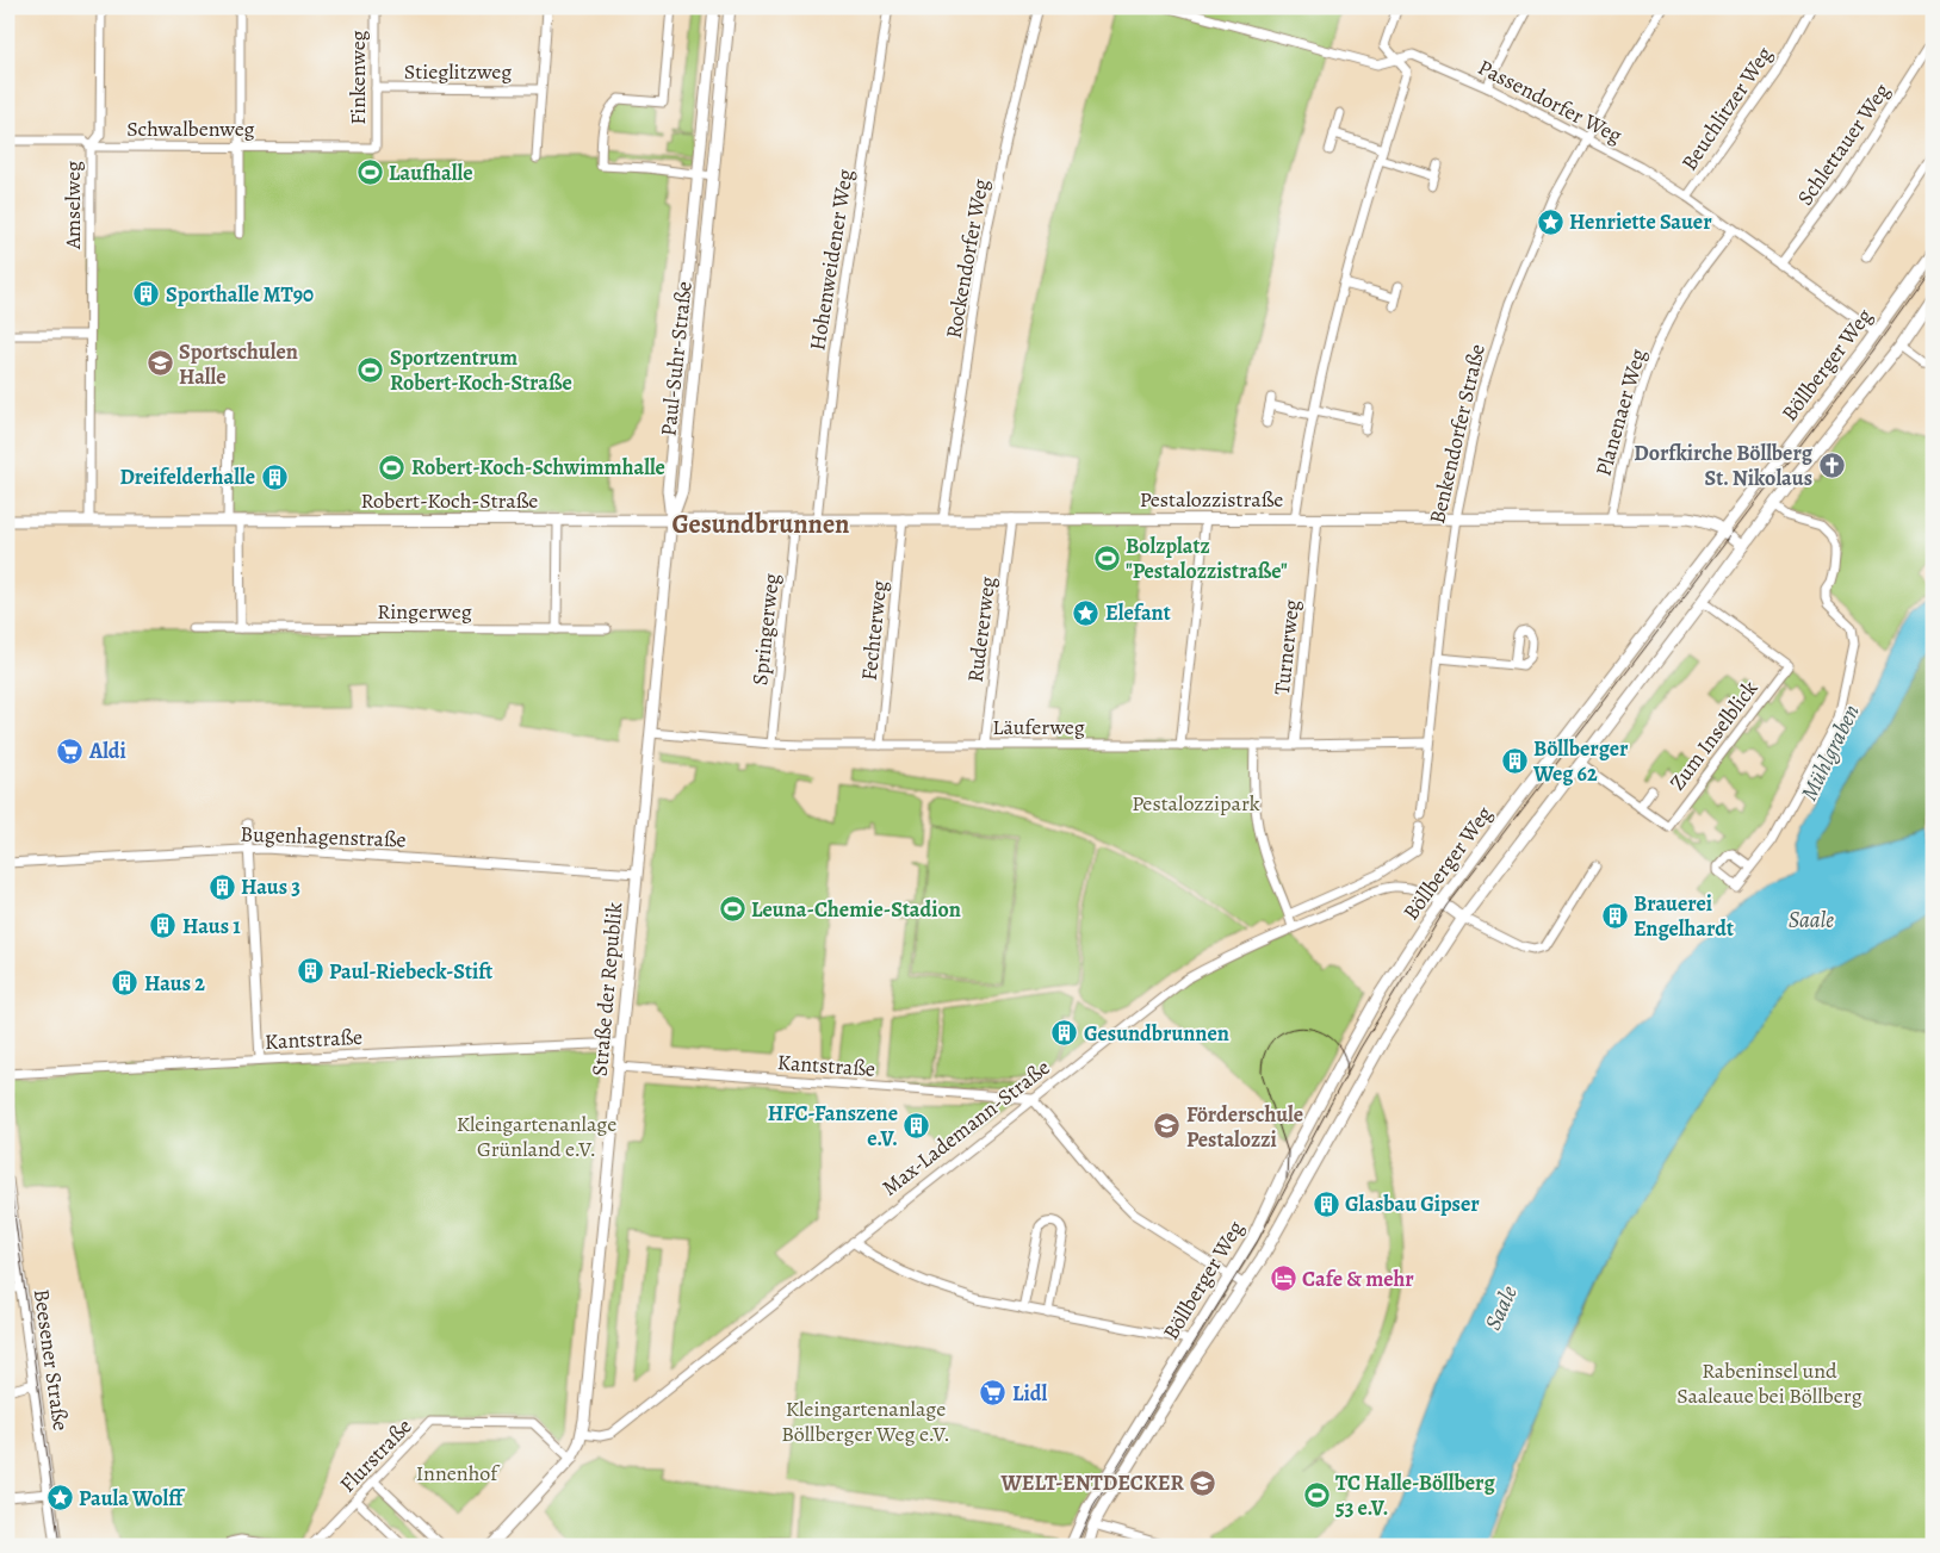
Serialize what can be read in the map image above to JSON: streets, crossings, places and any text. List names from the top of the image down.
{
  "streets": {
    "street": [
      "Stieglitzweg",
      "Finkenweg",
      "Passendorfer Weg",
      "Beuchlitzer Weg",
      "Schwalbenweg",
      "Schlettauer Weg",
      "Amselweg",
      "Rockendorfer Weg",
      "Hohenweidener Weg",
      "Paul-Suhr-Straße",
      "Böllberger Weg",
      "Planenaer Weg",
      "Benkendorfer Straße",
      "Pestalozzistraße",
      "Robert-Koch-Straße",
      "Ringerweg",
      "Springerweg",
      "Rudererweg",
      "Fechterweg",
      "Turnerweg",
      "Läuferweg",
      "Zum Inselblick",
      "Bugenhagenstraße",
      "Straße der Republik",
      "Kantstraße",
      "Max-Lademann-Straße",
      "Beesener Straße",
      "Flurstraße"
    ]
  },
  "crossings": [
    ["Stieglitzweg", "Finkenweg"],
    ["Finkenweg", "Schwalbenweg"],
    ["Passendorfer Weg", "Beuchlitzer Weg"],
    ["Passendorfer Weg", "Schlettauer Weg"],
    ["Passendorfer Weg", "Böllberger Weg"],
    ["Passendorfer Weg", "Planenaer Weg"],
    ["Passendorfer Weg", "Benkendorfer Straße"],
    ["Schwalbenweg", "Amselweg"],
    ["Amselweg", "Robert-Koch-Straße"],
    ["Rockendorfer Weg", "Pestalozzistraße"],
    ["Hohenweidener Weg", "Pestalozzistraße"],
    ["Paul-Suhr-Straße", "Pestalozzistraße"],
    ["Paul-Suhr-Straße", "Robert-Koch-Straße"],
    ["Paul-Suhr-Straße", "Straße der Republik"],
    ["Böllberger Weg", "Pestalozzistraße"],
    ["Böllberger Weg", "Zum Inselblick"],
    ["Böllberger Weg", "Max-Lademann-Straße"],
    ["Planenaer Weg", "Pestalozzistraße"],
    ["Benkendorfer Straße", "Pestalozzistraße"],
    ["Benkendorfer Straße", "Läuferweg"],
    ["Pestalozzistraße", "Robert-Koch-Straße"],
    ["Pestalozzistraße", "Springerweg"],
    ["Pestalozzistraße", "Rudererweg"],
    ["Pestalozzistraße", "Fechterweg"],
    ["Pestalozzistraße", "Turnerweg"],
    ["Pestalozzistraße", "Straße der Republik"],
    ["Robert-Koch-Straße", "Straße der Republik"],
    ["Springerweg", "Läuferweg"],
    ["Rudererweg", "Läuferweg"],
    ["Fechterweg", "Läuferweg"],
    ["Turnerweg", "Läuferweg"],
    ["Läuferweg", "Straße der Republik"],
    ["Bugenhagenstraße", "Straße der Republik"],
    ["Straße der Republik", "Kantstraße"],
    ["Straße der Republik", "Max-Lademann-Straße"],
    ["Straße der Republik", "Flurstraße"],
    ["Kantstraße", "Max-Lademann-Straße"]
  ],
  "districts": ["Gesundbrunnen"],
  "water": ["Mühlgraben", "Saale"],
  "parks": [
    "Pestalozzipark",
    "Kleingartenanlage Grünland e.V.",
    "Rabeninsel und Saaleaue bei Böllberg",
    "Kleingartenanlage Böllberger Weg e.V.",
    "Innenhof"
  ],
  "places": {
    "sports": [
      "Laufhalle",
      "Sportzentrum Robert-Koch-Straße",
      "Robert-Koch-Schwimmhalle",
      "Bolzplatz \"Pestalozzistraße\"",
      "Leuna-Chemie-Stadion",
      "TC Halle-Böllberg 53 e.V."
    ],
    "place": ["Henriette Sauer", "Elefant", "Paula Wolff"],
    "building": [
      "Sporthalle MT90",
      "Dreifelderhalle",
      "Böllberger Weg 62",
      "Haus 3",
      "Brauerei Engelhardt",
      "Haus 1",
      "Paul-Riebeck-Stift",
      "Haus 2",
      "Gesundbrunnen",
      "HFC-Fanszene e.V.",
      "Glasbau Gipser"
    ],
    "school or university": ["Sportschulen Halle", "Förderschule Pestalozzi", "WELT-ENTDECKER"],
    "church": ["Dorfkirche Böllberg St. Nikolaus"],
    "supermarket": ["Aldi", "Lidl"],
    "hotel": ["Cafe & mehr"]
  }
}
